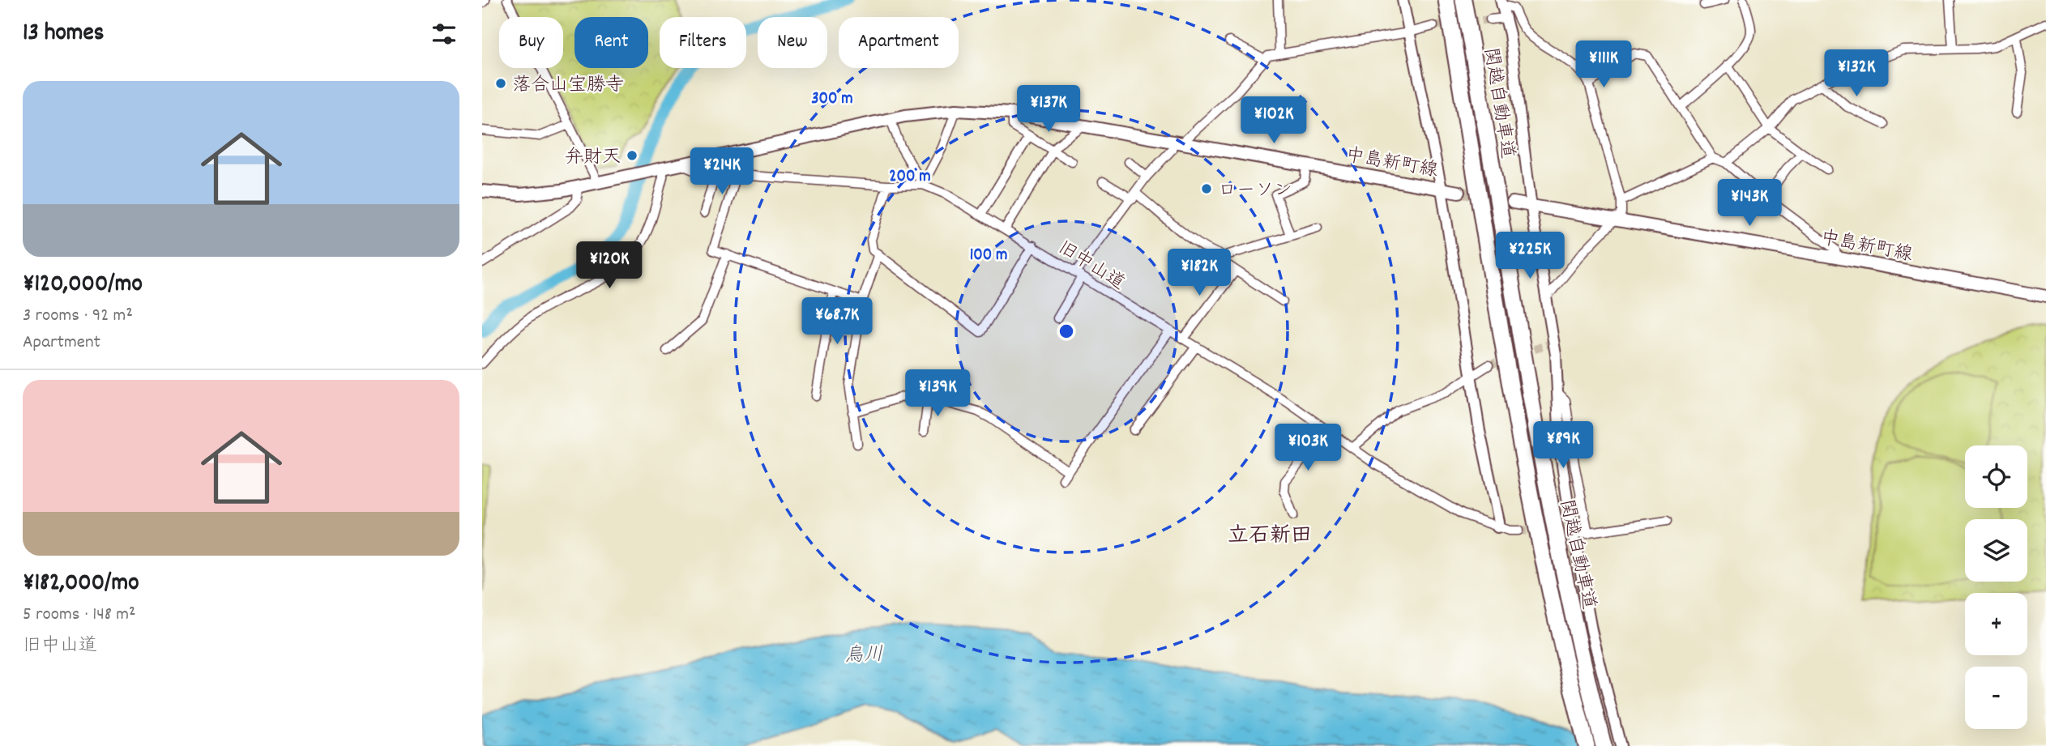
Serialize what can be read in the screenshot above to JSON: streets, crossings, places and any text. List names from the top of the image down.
{
  "streets": {
    "highway": ["関越自動車道"],
    "main road": ["中島新町線"],
    "street": ["旧中山道"]
  },
  "crossings": [
    ["中島新町線", "旧中山道"]
  ],
  "districts": ["立石新田"],
  "water": ["烏川"],
  "places": ["落合山宝勝寺", "弁財天", "ローソン"],
  "page": {
    "heading": "13 homes",
    "chip": [
      "Buy",
      "Rent",
      "Filters",
      "New",
      "Apartment"
    ],
    "price": [
      "¥111K",
      "¥132K",
      "¥137K",
      "¥102K",
      "¥214K",
      "¥143K",
      "¥225K",
      "¥120K",
      "¥182K",
      "¥68.7K",
      "¥139K",
      "¥89K",
      "¥103K"
    ],
    "list": [
      {
        "name": "¥120,000/mo",
        "note": "3 rooms · 92 m² · Apartment"
      },
      {
        "name": "¥182,000/mo",
        "note": "5 rooms · 148 m² · 旧中山道"
      }
    ],
    "map_buttons": ["+", "−"]
  },
  "rings": ["300 m", "200 m", "100 m"]
}
